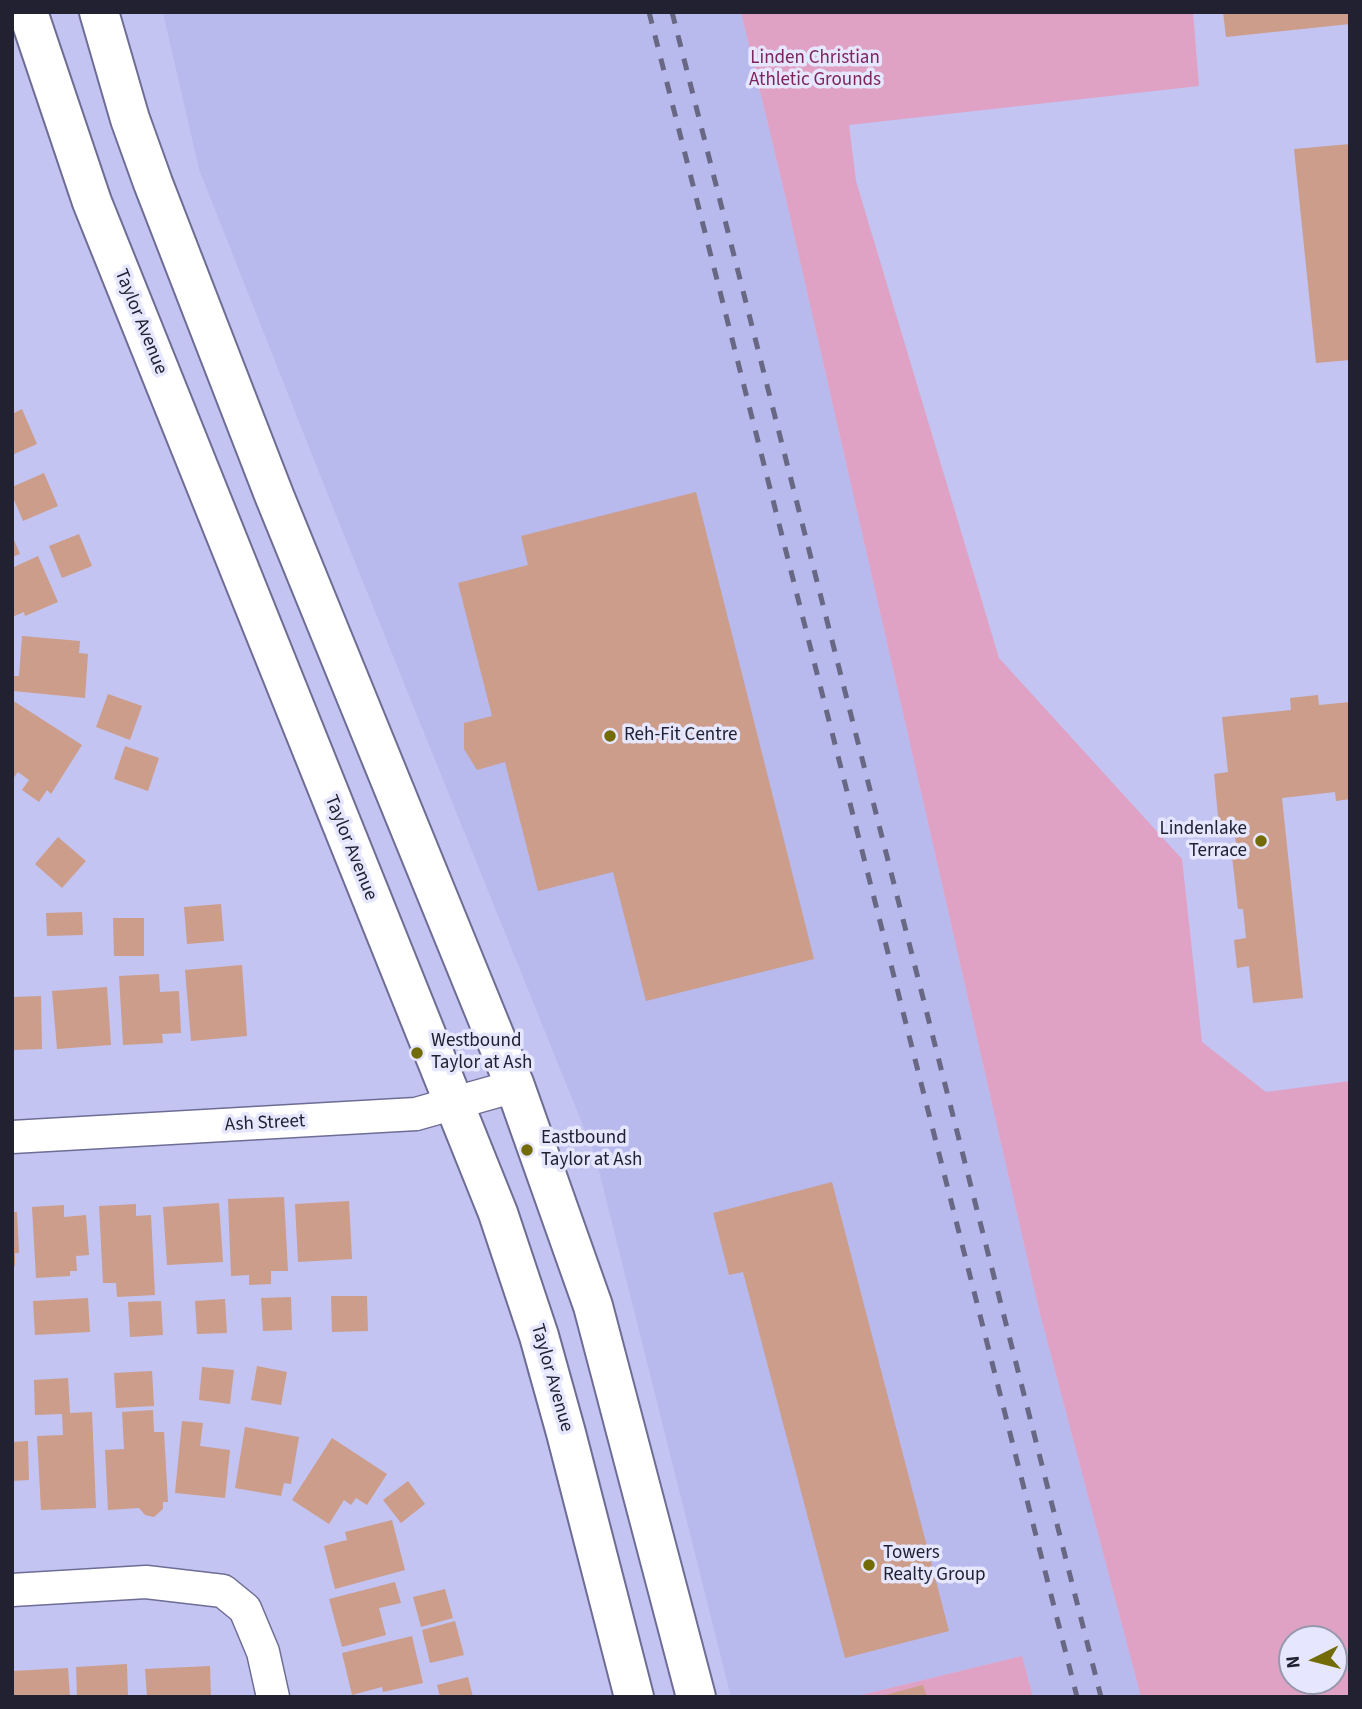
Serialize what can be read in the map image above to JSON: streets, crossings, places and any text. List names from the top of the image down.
{
  "streets": {
    "main road": ["Taylor Avenue"],
    "street": ["Ash Street"]
  },
  "crossings": [
    ["Taylor Avenue", "Ash Street"]
  ],
  "parks": ["Linden Christian Athletic Grounds"],
  "places": [
    "Reh-Fit Centre",
    "Lindenlake Terrace",
    "Westbound Taylor at Ash",
    "Eastbound Taylor at Ash",
    "Towers Realty Group"
  ],
  "north": "left"
}
